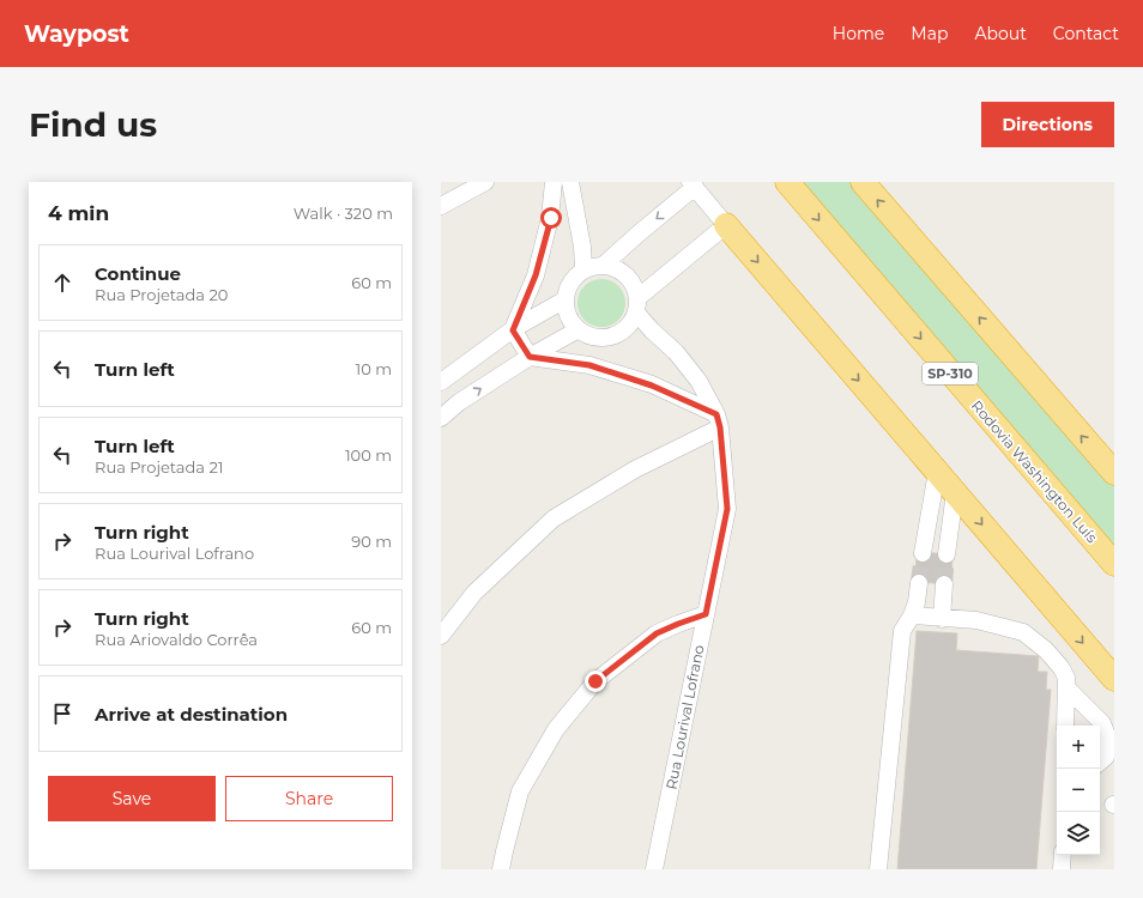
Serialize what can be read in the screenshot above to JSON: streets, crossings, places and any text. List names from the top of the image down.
{
  "streets": {
    "highway": ["SP-310", "Rodovia Washington Luís"],
    "street": ["Rua Lourival Lofrano"]
  },
  "page": {
    "header": "Waypost",
    "nav": [
      "Home",
      "Map",
      "About",
      "Contact"
    ],
    "buttons": [
      "Directions",
      ["Save", "Share"]
    ],
    "title": "Find us",
    "heading": ["4 min", "Walk · 320 m"],
    "list": [
      ["Continue", "Rua Projetada 20", "60 m"],
      ["Turn left", "10 m"],
      ["Turn left", "Rua Projetada 21", "100 m"],
      ["Turn right", "Rua Lourival Lofrano", "90 m"],
      ["Turn right", "Rua Ariovaldo Corrêa", "60 m"],
      "Arrive at destination"
    ],
    "map_buttons": ["+", "−"]
  }
}
